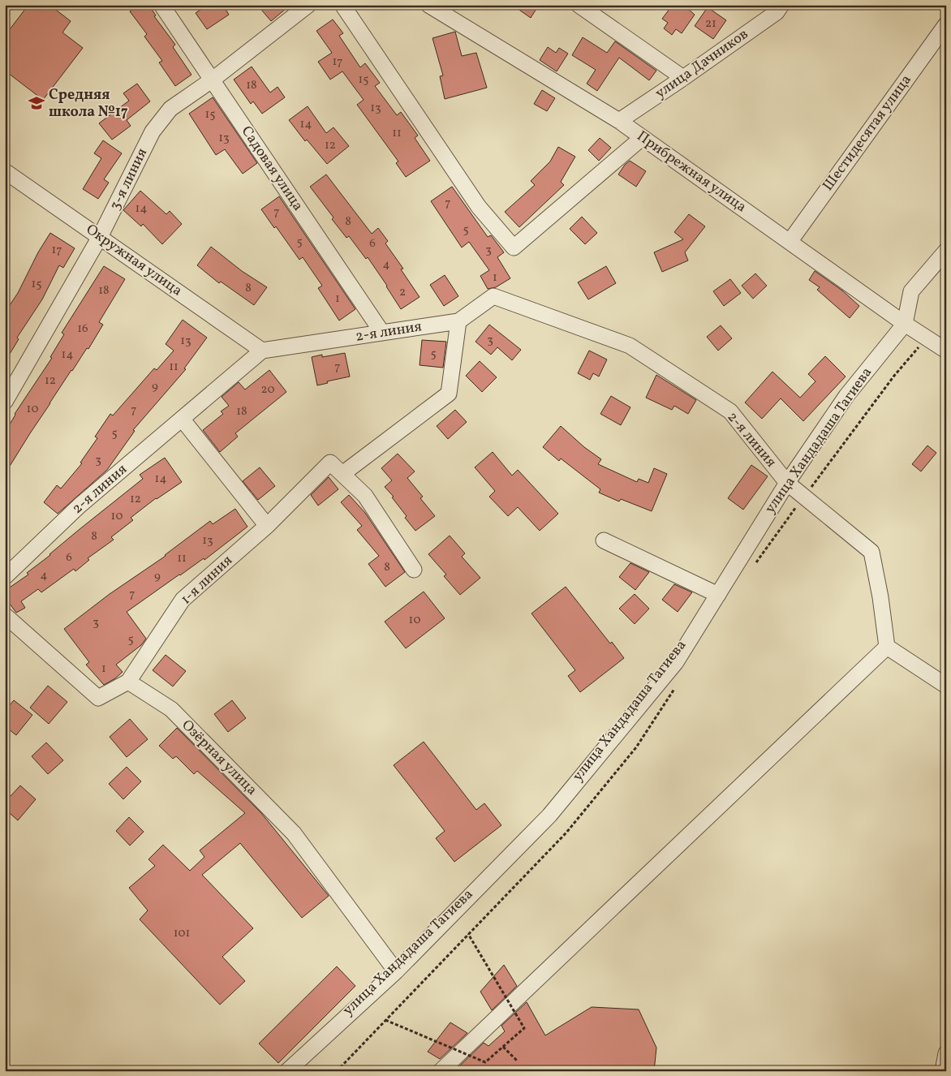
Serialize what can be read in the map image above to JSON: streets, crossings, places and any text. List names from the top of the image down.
{
  "streets": {
    "street": [
      "улица Дачников",
      "Шестидесятая улица",
      "Садовая улица",
      "Прибрежная улица",
      "3-я линия",
      "Окружная улица",
      "2-я линия",
      "улица Хандадаша Тагиева",
      "1-я линия",
      "Озёрная улица"
    ]
  },
  "crossings": [
    ["улица Дачников", "Прибрежная улица"],
    ["Шестидесятая улица", "Прибрежная улица"],
    ["Садовая улица", "3-я линия"],
    ["Садовая улица", "2-я линия"],
    ["Прибрежная улица", "улица Хандадаша Тагиева"],
    ["3-я линия", "Окружная улица"],
    ["Окружная улица", "2-я линия"],
    ["2-я линия", "улица Хандадаша Тагиева"],
    ["улица Хандадаша Тагиева", "Озёрная улица"],
    ["1-я линия", "Озёрная улица"]
  ],
  "places": {
    "school or university": ["Средняя школа №17"]
  },
  "house_numbers": [
    "21",
    "17",
    "15",
    "18",
    "13",
    "15",
    "14",
    "11",
    "13",
    "12",
    "7",
    "14",
    "7",
    "8",
    "5",
    "5",
    "6",
    "17",
    "3",
    "4",
    "1",
    "15",
    "8",
    "18",
    "2",
    "1",
    "16",
    "3",
    "13",
    "5",
    "14",
    "11",
    "7",
    "12",
    "9",
    "20",
    "10",
    "7",
    "18",
    "5",
    "3",
    "14",
    "12",
    "10",
    "8",
    "13",
    "6",
    "11",
    "8",
    "4",
    "9",
    "7",
    "10",
    "3",
    "5",
    "1",
    "101"
  ]
}
